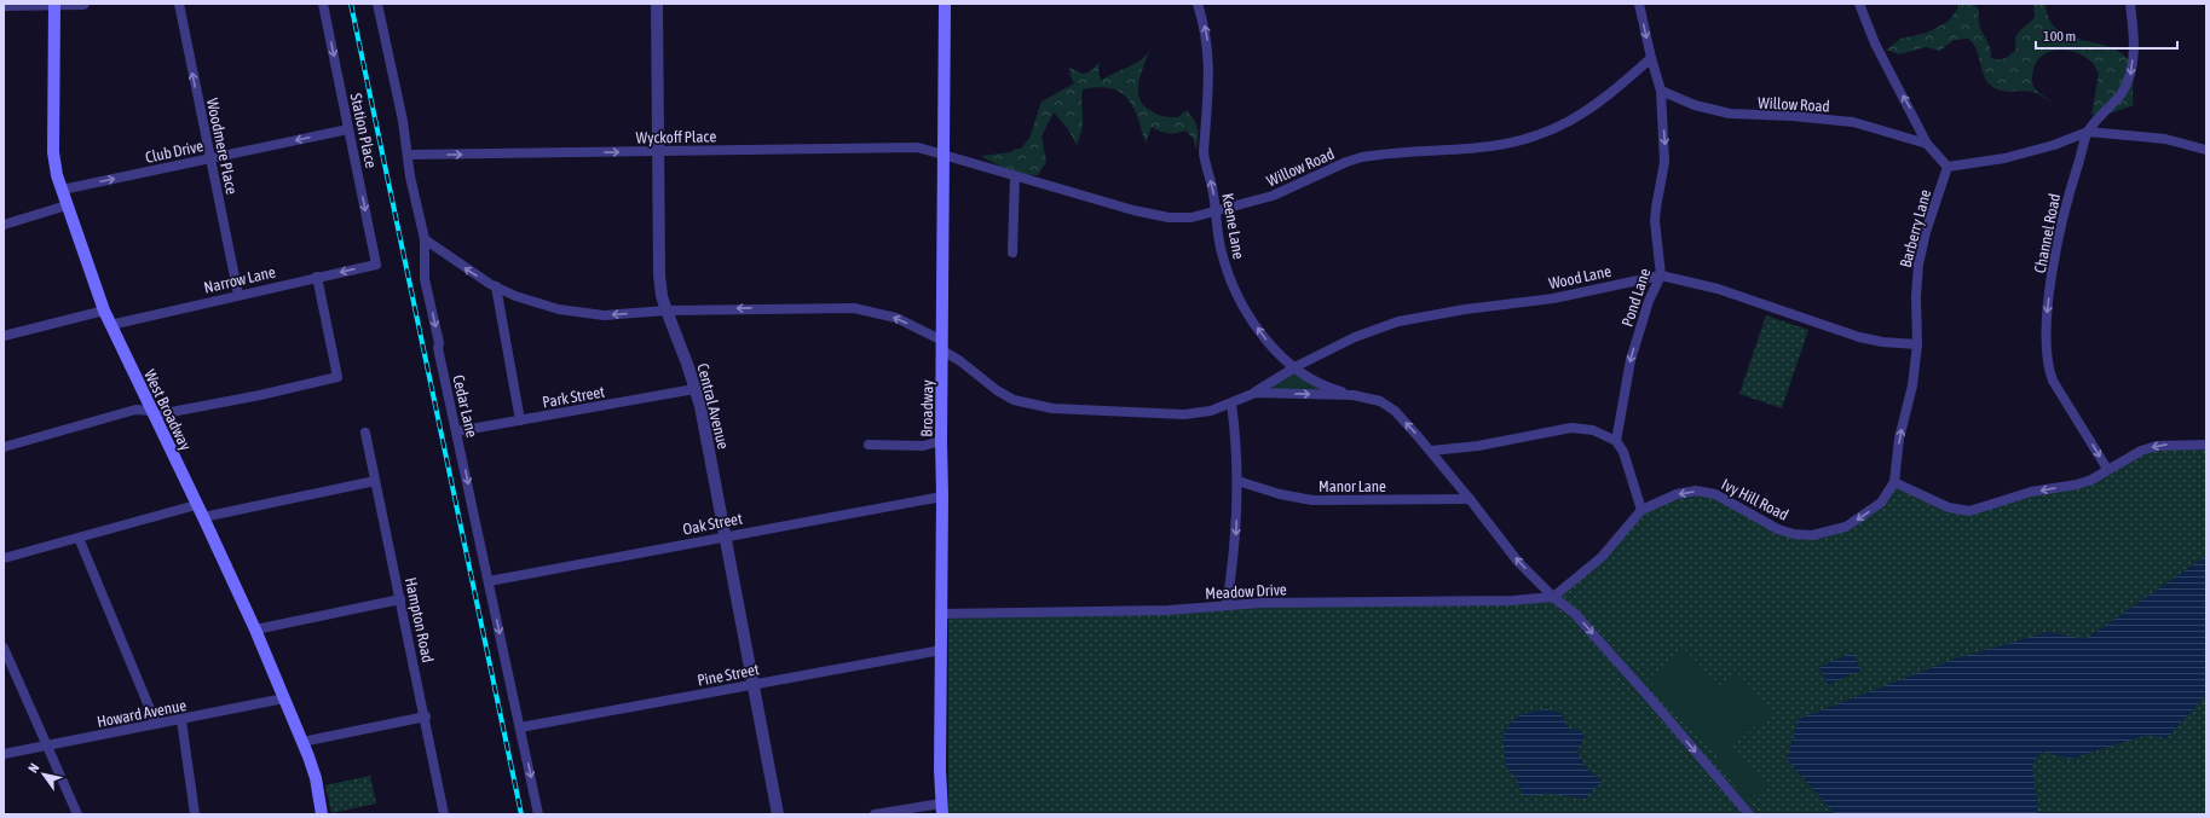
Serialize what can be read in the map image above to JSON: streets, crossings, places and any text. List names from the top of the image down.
{
  "streets": {
    "main road": ["Broadway", "West Broadway"],
    "street": [
      "Willow Road",
      "Station Place",
      "Wyckoff Place",
      "Woodmere Place",
      "Club Drive",
      "Keene Lane",
      "Barberry Lane",
      "Channel Road",
      "Wood Lane",
      "Narrow Lane",
      "Pond Lane",
      "Park Street",
      "Cedar Lane",
      "Central Avenue",
      "Manor Lane",
      "Ivy Hill Road",
      "Oak Street",
      "Meadow Drive",
      "Hampton Road",
      "Pine Street",
      "Howard Avenue"
    ]
  },
  "crossings": [
    ["Willow Road", "Wyckoff Place"],
    ["Willow Road", "Keene Lane"],
    ["Willow Road", "Pond Lane"],
    ["Willow Road", "Broadway"],
    ["Station Place", "Club Drive"],
    ["Station Place", "Narrow Lane"],
    ["Wyckoff Place", "Cedar Lane"],
    ["Wyckoff Place", "Central Avenue"],
    ["Wyckoff Place", "Broadway"],
    ["Woodmere Place", "Club Drive"],
    ["Woodmere Place", "Narrow Lane"],
    ["Club Drive", "West Broadway"],
    ["Keene Lane", "Wood Lane"],
    ["Barberry Lane", "Wood Lane"],
    ["Barberry Lane", "Ivy Hill Road"],
    ["Wood Lane", "Pond Lane"],
    ["Wood Lane", "Cedar Lane"],
    ["Wood Lane", "Central Avenue"],
    ["Wood Lane", "Broadway"],
    ["Narrow Lane", "West Broadway"],
    ["Park Street", "Cedar Lane"],
    ["Park Street", "Central Avenue"],
    ["Cedar Lane", "Oak Street"],
    ["Cedar Lane", "Pine Street"],
    ["Central Avenue", "Oak Street"],
    ["Central Avenue", "Pine Street"],
    ["Broadway", "Oak Street"],
    ["Broadway", "Meadow Drive"],
    ["Broadway", "Pine Street"],
    ["West Broadway", "Howard Avenue"],
    ["Ivy Hill Road", "Meadow Drive"]
  ],
  "one_way": [
    "Station Place",
    "Wyckoff Place",
    "Woodmere Place",
    "Keene Lane",
    "Barberry Lane",
    "Channel Road",
    "Pond Lane",
    "Cedar Lane",
    "Ivy Hill Road"
  ],
  "scale_bar": "100 m",
  "north": "top left"
}
